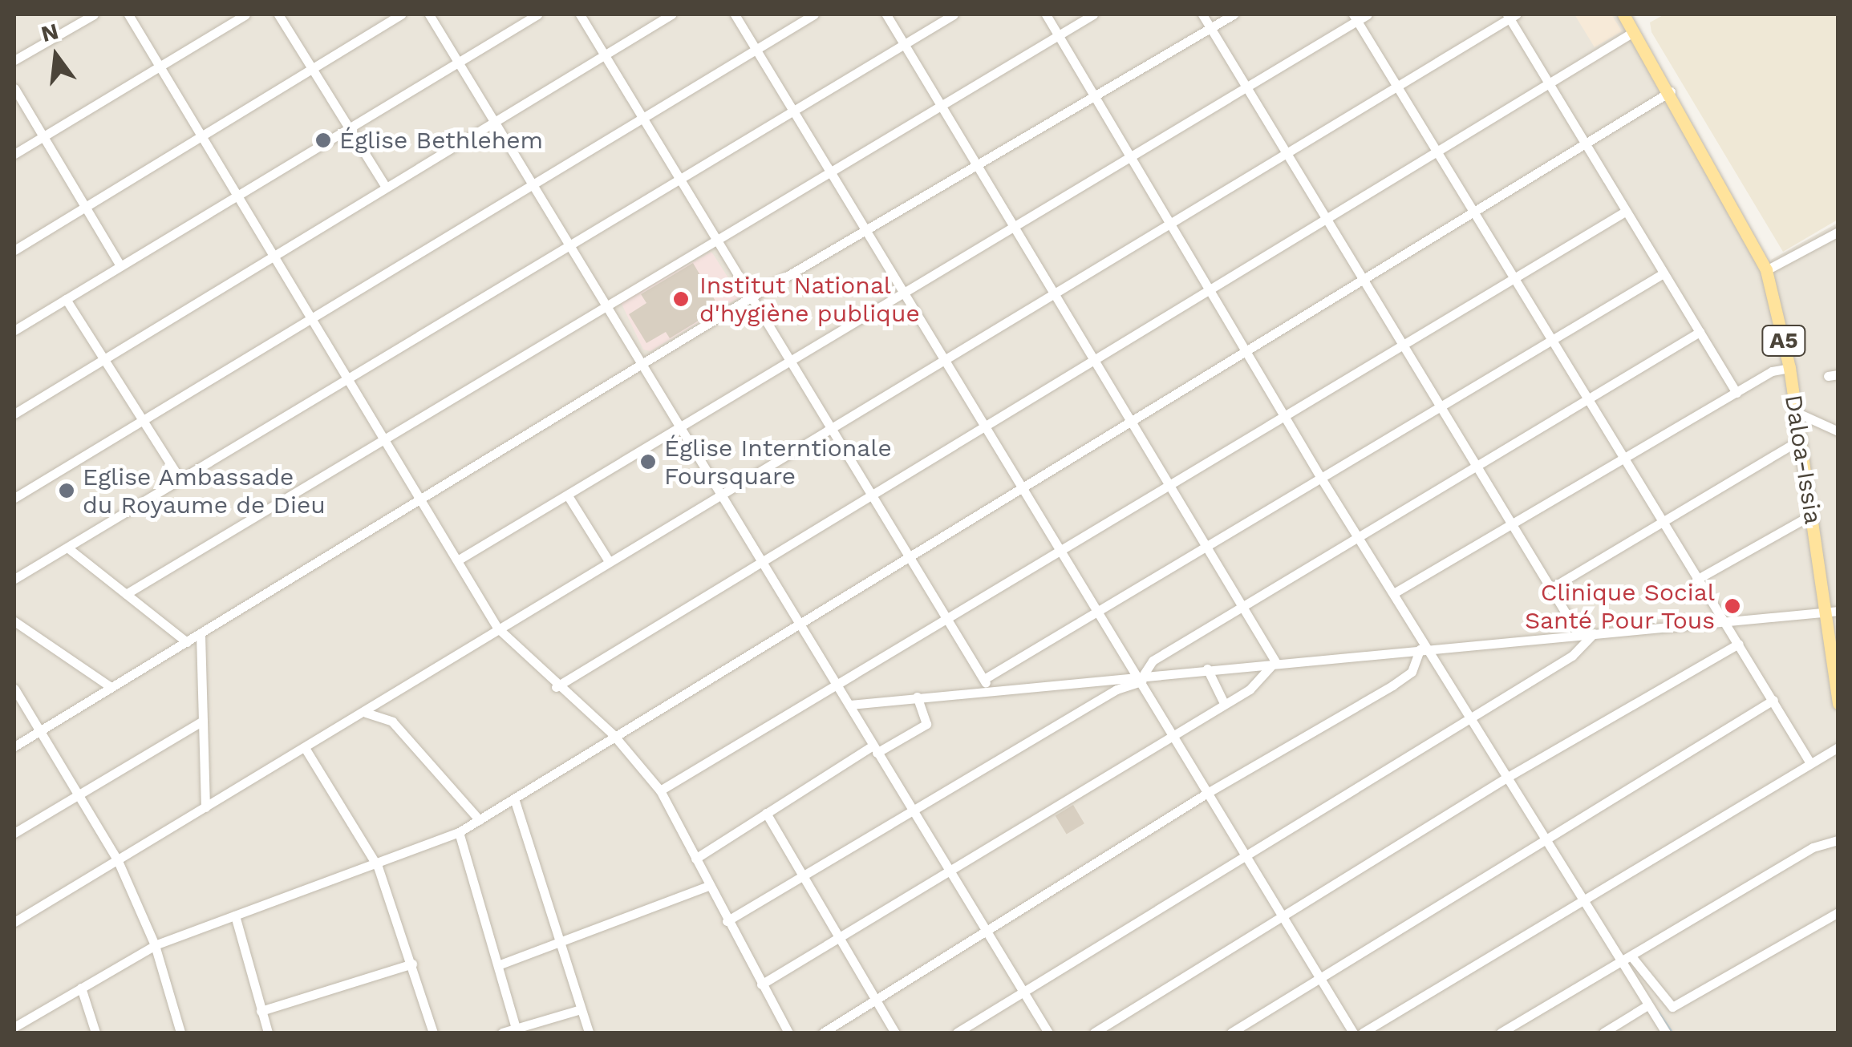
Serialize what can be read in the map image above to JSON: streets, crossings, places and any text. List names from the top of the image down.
{
  "streets": {
    "main road": ["A5", "Daloa-Issia"]
  },
  "places": [
    "Église Bethlehem",
    "Institut National d'hygiène publique",
    "Église Interntionale Foursquare",
    "Eglise Ambassade du Royaume de Dieu",
    "Clinique Social Santé Pour Tous"
  ],
  "north": "top"
}
